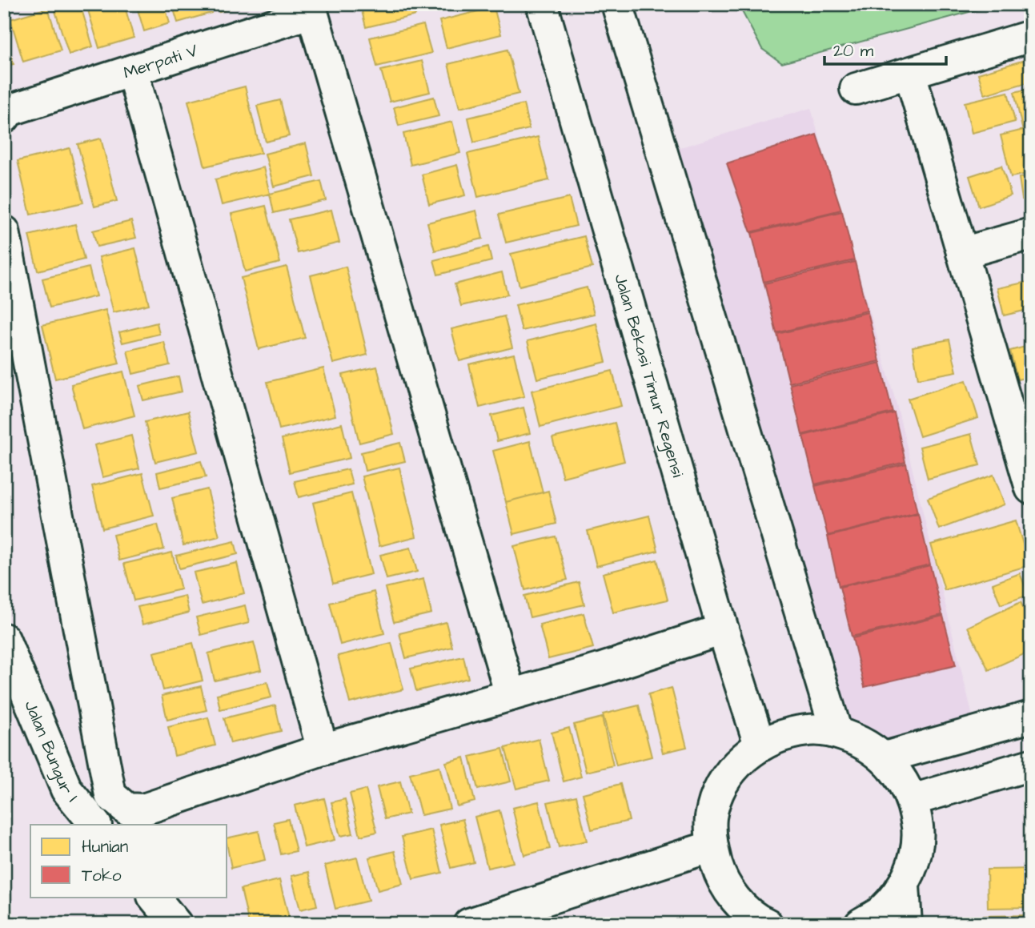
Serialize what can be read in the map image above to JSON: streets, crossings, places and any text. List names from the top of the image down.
{
  "streets": {
    "street": ["Merpati V", "Jalan Bekasi Timur Regensi", "Jalan Bungur I"]
  },
  "legend": ["Hunian", "Toko"],
  "scale_bar": "20 m"
}
